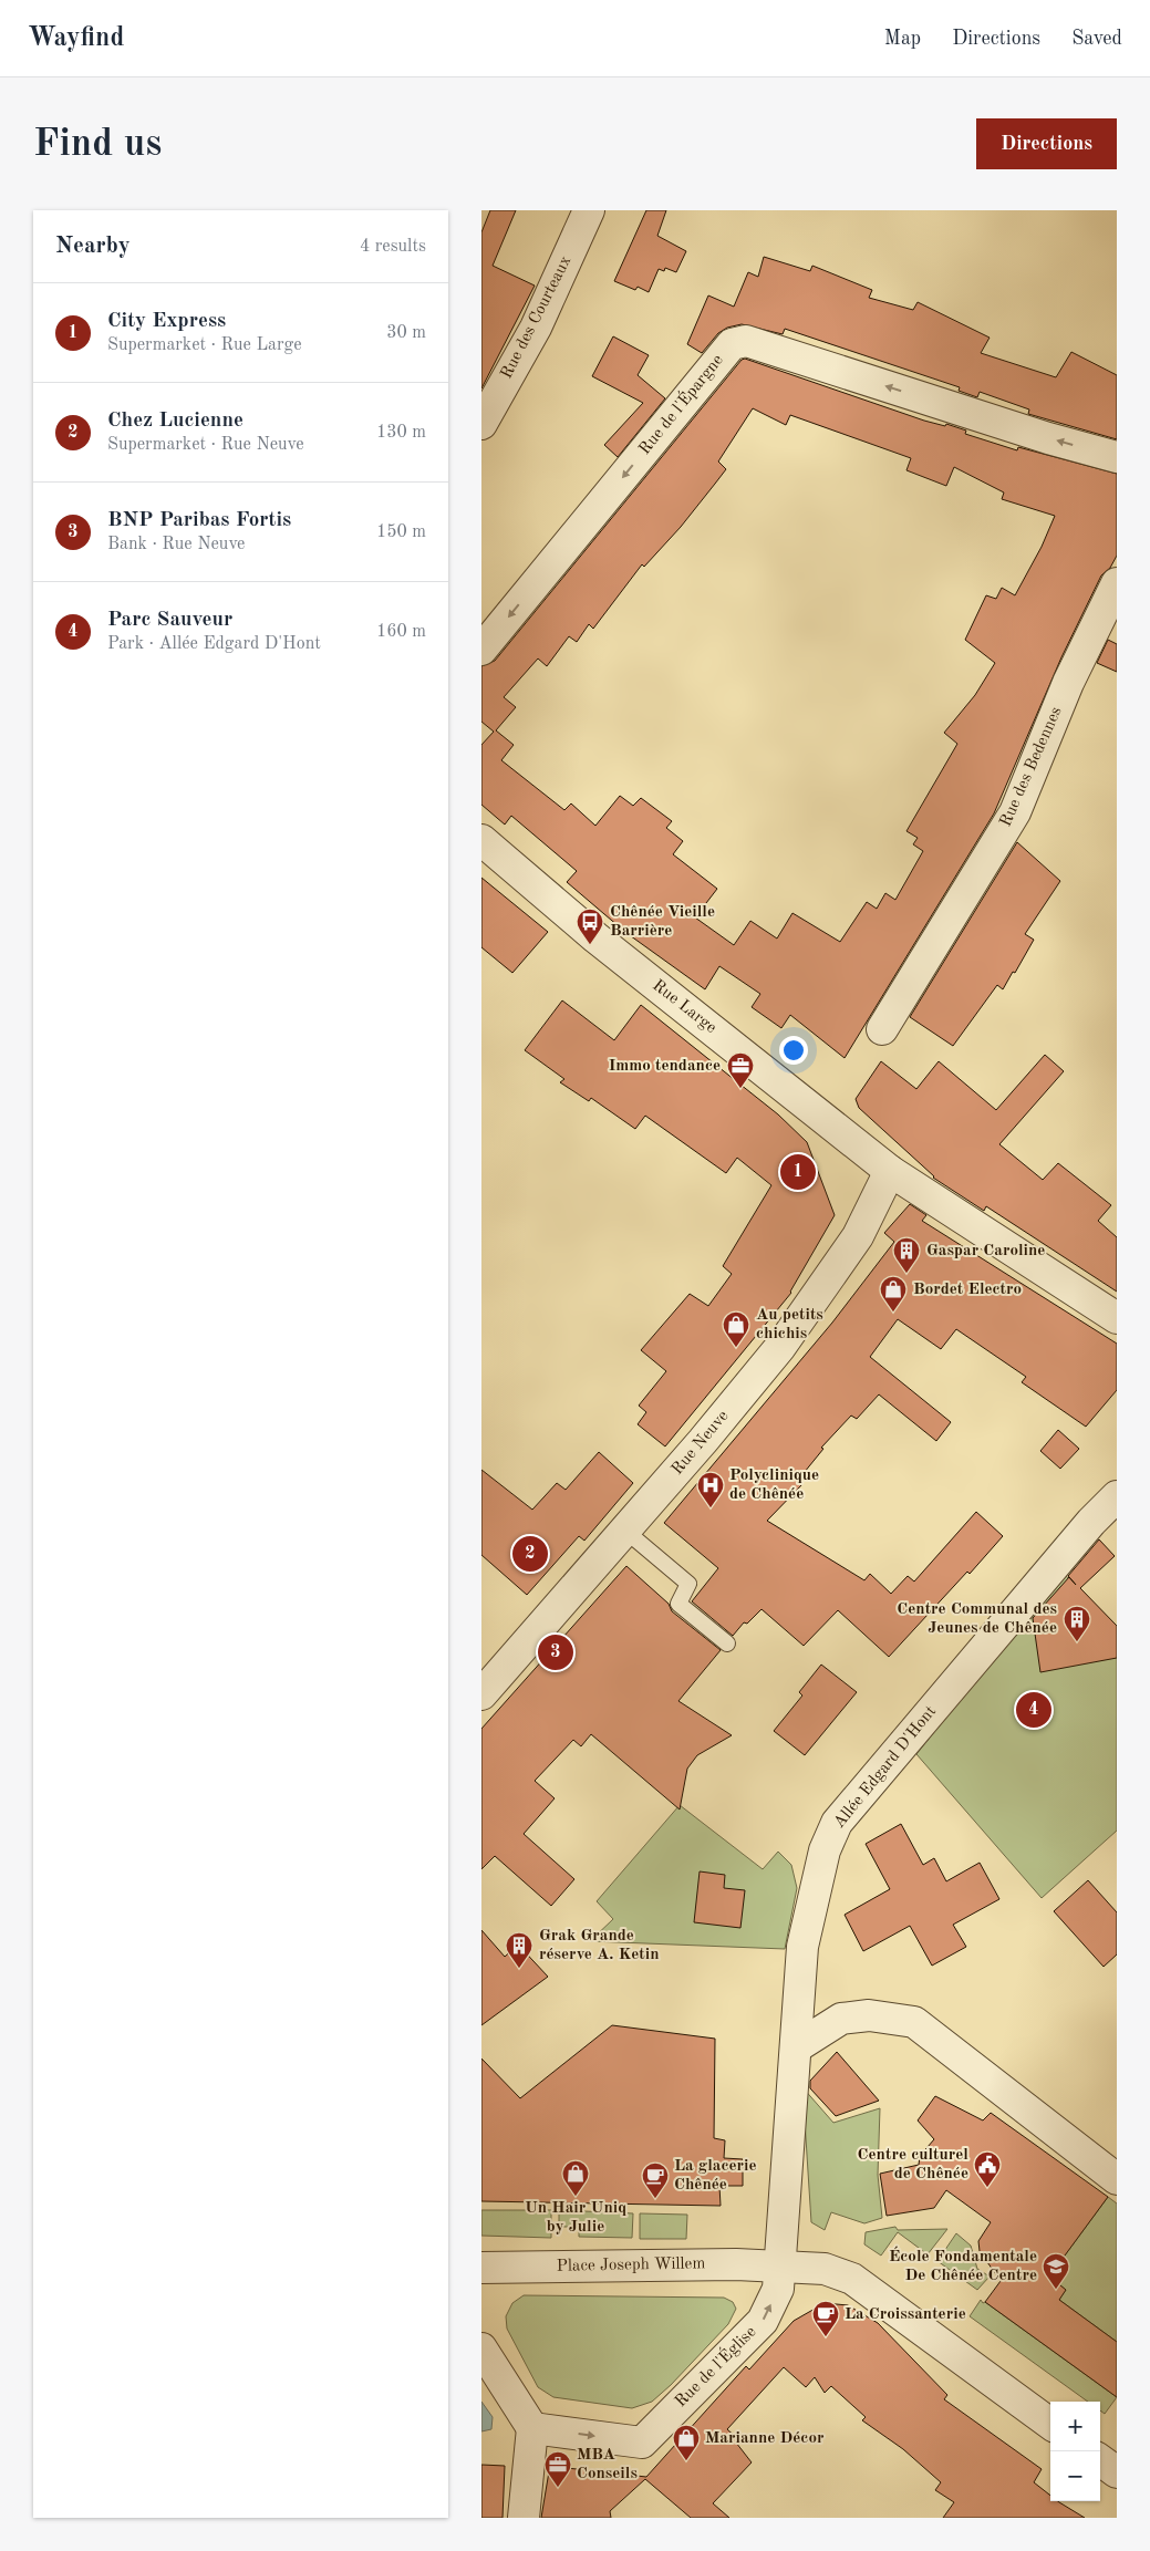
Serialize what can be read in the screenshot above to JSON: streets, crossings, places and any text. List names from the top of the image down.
{
  "streets": {
    "street": [
      "Rue des Courteaux",
      "Rue de l'Épargne",
      "Rue des Bedennes",
      "Rue Large",
      "Rue Neuve",
      "Allée Edgard D'Hont",
      "Place Joseph Willem",
      "Rue de l'Église"
    ]
  },
  "crossings": [
    ["Rue Large", "Rue Neuve"],
    ["Allée Edgard D'Hont", "Place Joseph Willem"],
    ["Allée Edgard D'Hont", "Rue de l'Église"],
    ["Place Joseph Willem", "Rue de l'Église"]
  ],
  "one_way": ["Rue de l'Épargne", "Rue de l'Église"],
  "places": {
    "bus stop": ["Chênée Vieille Barrière"],
    "office": ["Immo tendance", "MBA Conseils"],
    "building": ["Gaspar Caroline", "Centre Communal des Jeunes de Chênée", "Grak Grande réserve A. Ketin"],
    "shop": [
      "Bordet Electro",
      "Au petits chichis",
      "Un Hair Uniq by Julie",
      "Marianne Décor"
    ],
    "hospital": ["Polyclinique de Chênée"],
    "public building": ["Centre culturel de Chênée"],
    "cafe": ["La glacerie Chênée", "La Croissanterie"],
    "school or university": ["École Fondamentale De Chênée Centre"]
  },
  "page": {
    "header": "Wayfind",
    "nav": ["Map", "Directions", "Saved"],
    "buttons": "Directions",
    "title": "Find us",
    "heading": ["Nearby", "4 results"],
    "list": [
      {
        "mark": "1",
        "name": "City Express",
        "note": "Supermarket · Rue Large",
        "value": "30 m"
      },
      {
        "mark": "2",
        "name": "Chez Lucienne",
        "note": "Supermarket · Rue Neuve",
        "value": "130 m"
      },
      {
        "mark": "3",
        "name": "BNP Paribas Fortis",
        "note": "Bank · Rue Neuve",
        "value": "150 m"
      },
      {
        "mark": "4",
        "name": "Parc Sauveur",
        "note": "Park · Allée Edgard D'Hont",
        "value": "160 m"
      }
    ],
    "pins": [
      "1",
      "2",
      "3",
      "4"
    ],
    "map_buttons": ["+", "−"]
  }
}
